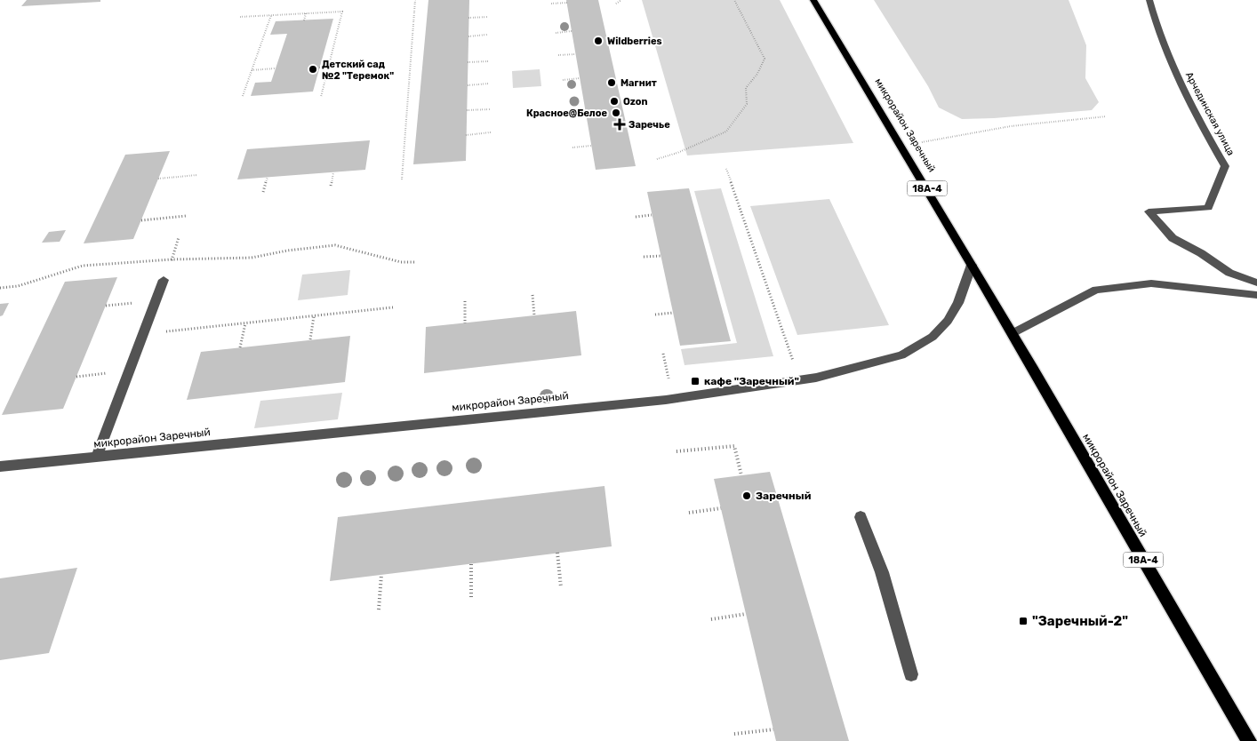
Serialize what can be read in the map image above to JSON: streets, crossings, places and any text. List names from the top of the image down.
{
  "streets": {
    "main road": ["микрорайон Заречный", "18А-4"],
    "street": ["Арчединская улица"]
  },
  "places": {
    "other": [
      "Wildberries",
      "Детский сад №2 \"Теремок\"",
      "Магнит",
      "Ozon",
      "Красное@Белое",
      "Заречный"
    ],
    "health": ["Заречье"],
    "transit": ["кафе \"Заречный\"", "\"Заречный-2\""]
  }
}
